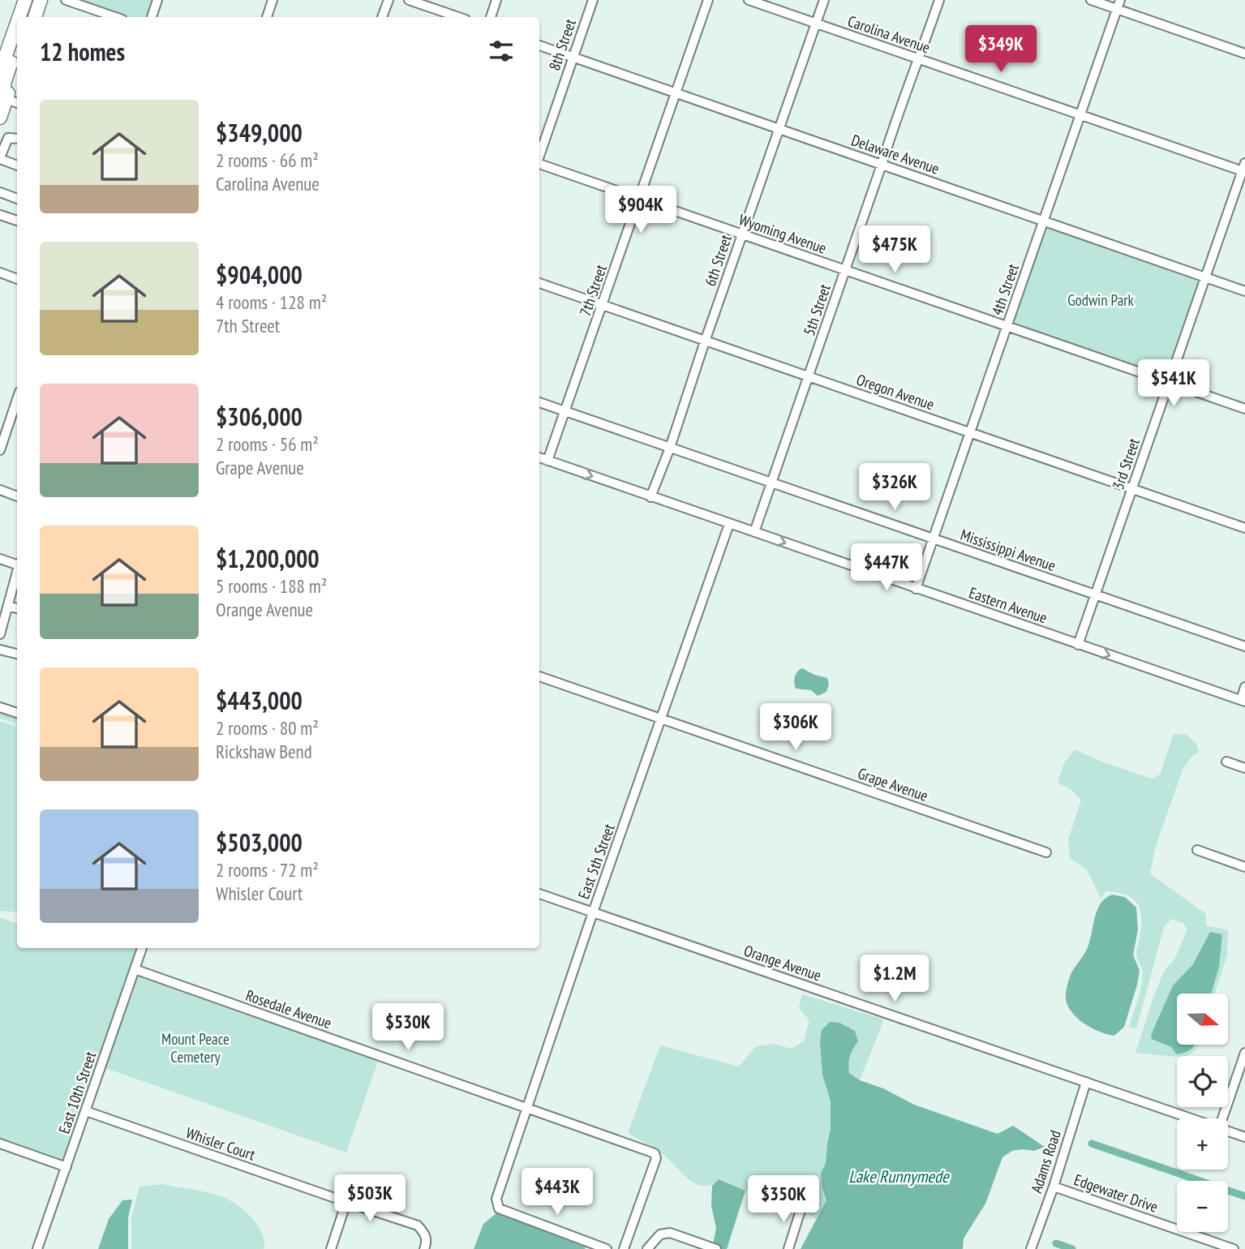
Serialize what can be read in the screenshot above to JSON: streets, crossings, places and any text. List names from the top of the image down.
{
  "streets": {
    "street": [
      "Carolina Avenue",
      "8th Street",
      "Delaware Avenue",
      "Wyoming Avenue",
      "6th Street",
      "4th Street",
      "7th Street",
      "5th Street",
      "Oregon Avenue",
      "3rd Street",
      "Mississippi Avenue",
      "Eastern Avenue",
      "Grape Avenue",
      "East 5th Street",
      "Orange Avenue",
      "Rosedale Avenue",
      "East 10th Street",
      "Whisler Court",
      "Adams Road",
      "Edgewater Drive"
    ]
  },
  "crossings": [
    ["Carolina Avenue", "6th Street"],
    ["Carolina Avenue", "4th Street"],
    ["Carolina Avenue", "5th Street"],
    ["Carolina Avenue", "3rd Street"],
    ["8th Street", "Delaware Avenue"],
    ["Delaware Avenue", "6th Street"],
    ["Delaware Avenue", "4th Street"],
    ["Delaware Avenue", "7th Street"],
    ["Delaware Avenue", "5th Street"],
    ["Delaware Avenue", "3rd Street"],
    ["Wyoming Avenue", "6th Street"],
    ["Wyoming Avenue", "4th Street"],
    ["Wyoming Avenue", "7th Street"],
    ["Wyoming Avenue", "5th Street"],
    ["Wyoming Avenue", "3rd Street"],
    ["6th Street", "Oregon Avenue"],
    ["6th Street", "Mississippi Avenue"],
    ["6th Street", "Eastern Avenue"],
    ["4th Street", "Oregon Avenue"],
    ["4th Street", "Mississippi Avenue"],
    ["4th Street", "Eastern Avenue"],
    ["7th Street", "Oregon Avenue"],
    ["7th Street", "Mississippi Avenue"],
    ["7th Street", "Eastern Avenue"],
    ["5th Street", "Oregon Avenue"],
    ["5th Street", "Mississippi Avenue"],
    ["5th Street", "Eastern Avenue"],
    ["Oregon Avenue", "3rd Street"],
    ["3rd Street", "Mississippi Avenue"],
    ["3rd Street", "Eastern Avenue"],
    ["Eastern Avenue", "East 5th Street"],
    ["Grape Avenue", "East 5th Street"],
    ["East 5th Street", "Orange Avenue"],
    ["East 5th Street", "Rosedale Avenue"],
    ["Orange Avenue", "Adams Road"],
    ["Rosedale Avenue", "East 10th Street"],
    ["East 10th Street", "Whisler Court"],
    ["Adams Road", "Edgewater Drive"]
  ],
  "one_way": ["Eastern Avenue"],
  "water": ["Lake Runnymede"],
  "parks": ["Godwin Park", "Mount Peace Cemetery"],
  "north": "right",
  "page": {
    "heading": "12 homes",
    "price": [
      "$349K",
      "$904K",
      "$475K",
      "$541K",
      "$326K",
      "$447K",
      "$306K",
      "$1.2M",
      "$530K",
      "$443K",
      "$503K",
      "$350K"
    ],
    "list": [
      {
        "name": "$349,000",
        "note": "2 rooms · 66 m² · Carolina Avenue"
      },
      {
        "name": "$904,000",
        "note": "4 rooms · 128 m² · 7th Street"
      },
      {
        "name": "$306,000",
        "note": "2 rooms · 56 m² · Grape Avenue"
      },
      {
        "name": "$1,200,000",
        "note": "5 rooms · 188 m² · Orange Avenue"
      },
      {
        "name": "$443,000",
        "note": "2 rooms · 80 m² · Rickshaw Bend"
      },
      {
        "name": "$503,000",
        "note": "2 rooms · 72 m² · Whisler Court"
      }
    ],
    "map_buttons": ["+", "−"]
  }
}
